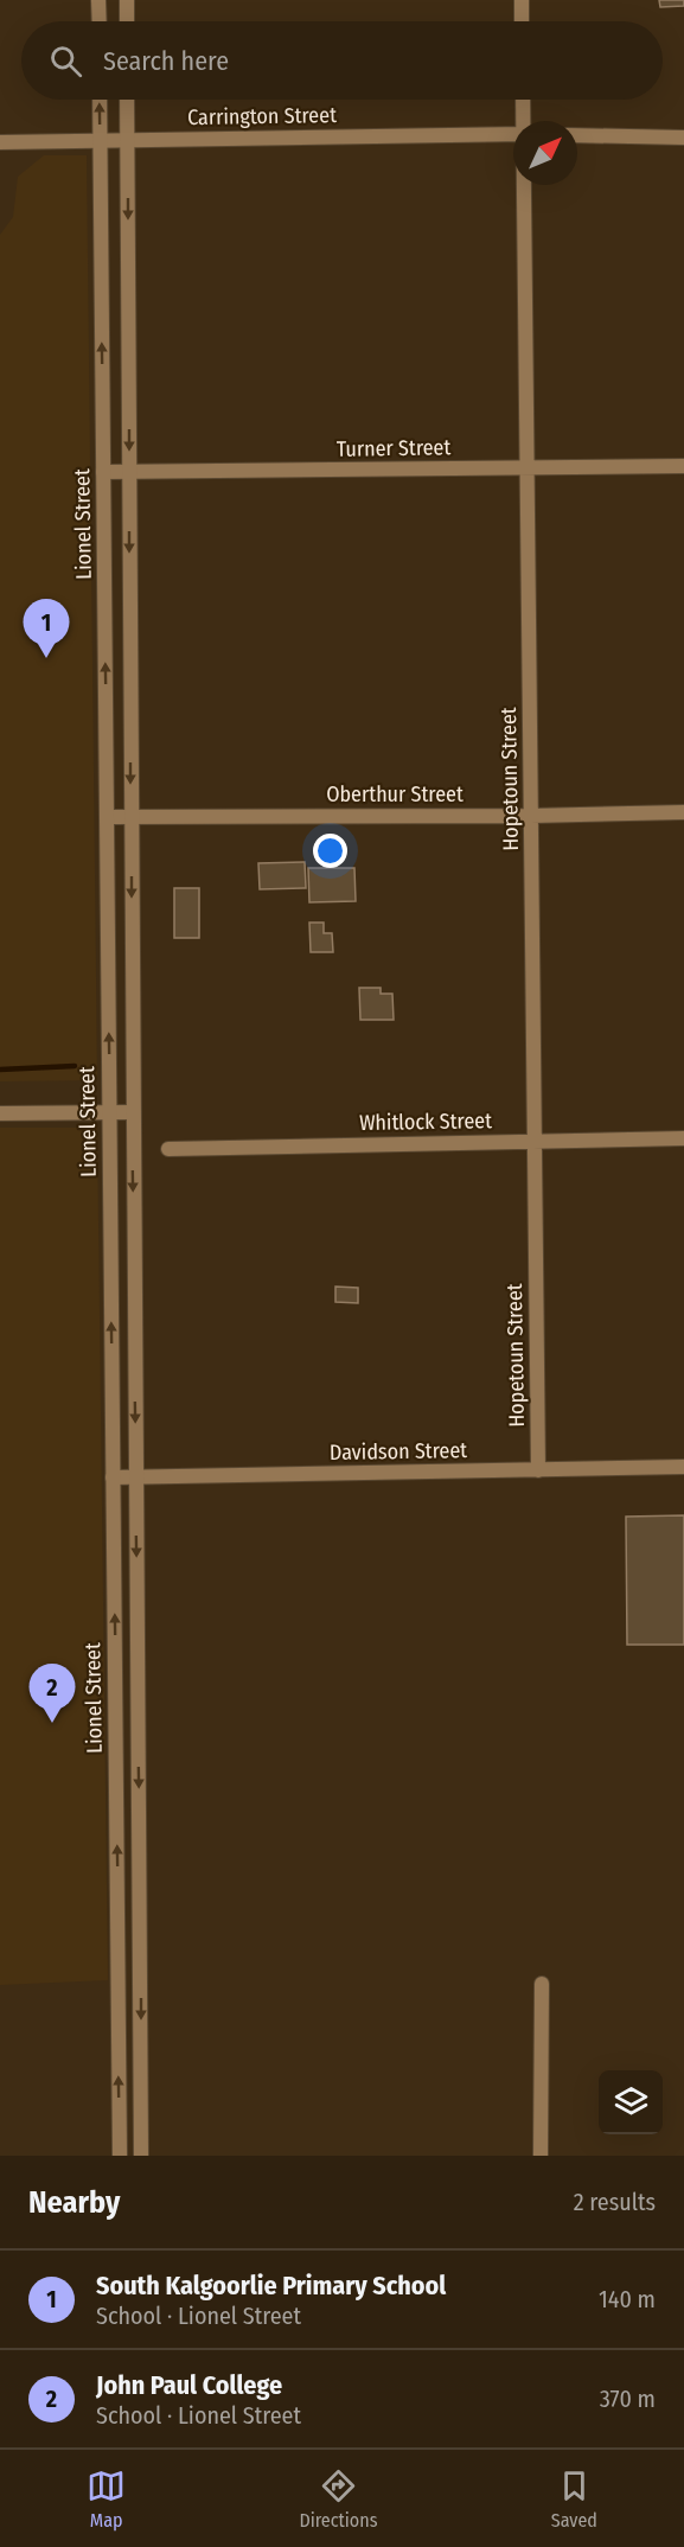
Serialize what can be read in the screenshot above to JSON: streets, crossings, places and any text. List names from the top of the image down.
{
  "streets": {
    "street": [
      "Carrington Street",
      "Turner Street",
      "Lionel Street",
      "Hopetoun Street",
      "Oberthur Street",
      "Whitlock Street",
      "Davidson Street"
    ]
  },
  "crossings": [
    ["Carrington Street", "Lionel Street"],
    ["Turner Street", "Lionel Street"],
    ["Turner Street", "Hopetoun Street"],
    ["Lionel Street", "Oberthur Street"],
    ["Lionel Street", "Davidson Street"],
    ["Hopetoun Street", "Oberthur Street"],
    ["Hopetoun Street", "Whitlock Street"],
    ["Hopetoun Street", "Davidson Street"]
  ],
  "north": "top right",
  "page": {
    "search": "Search here",
    "pins": ["1", "2"],
    "heading": ["Nearby", "2 results"],
    "list": [
      {
        "mark": "1",
        "name": "South Kalgoorlie Primary School",
        "note": "School · Lionel Street",
        "value": "140 m"
      },
      {
        "mark": "2",
        "name": "John Paul College",
        "note": "School · Lionel Street",
        "value": "370 m"
      }
    ],
    "nav": ["Map", "Directions", "Saved"]
  }
}
